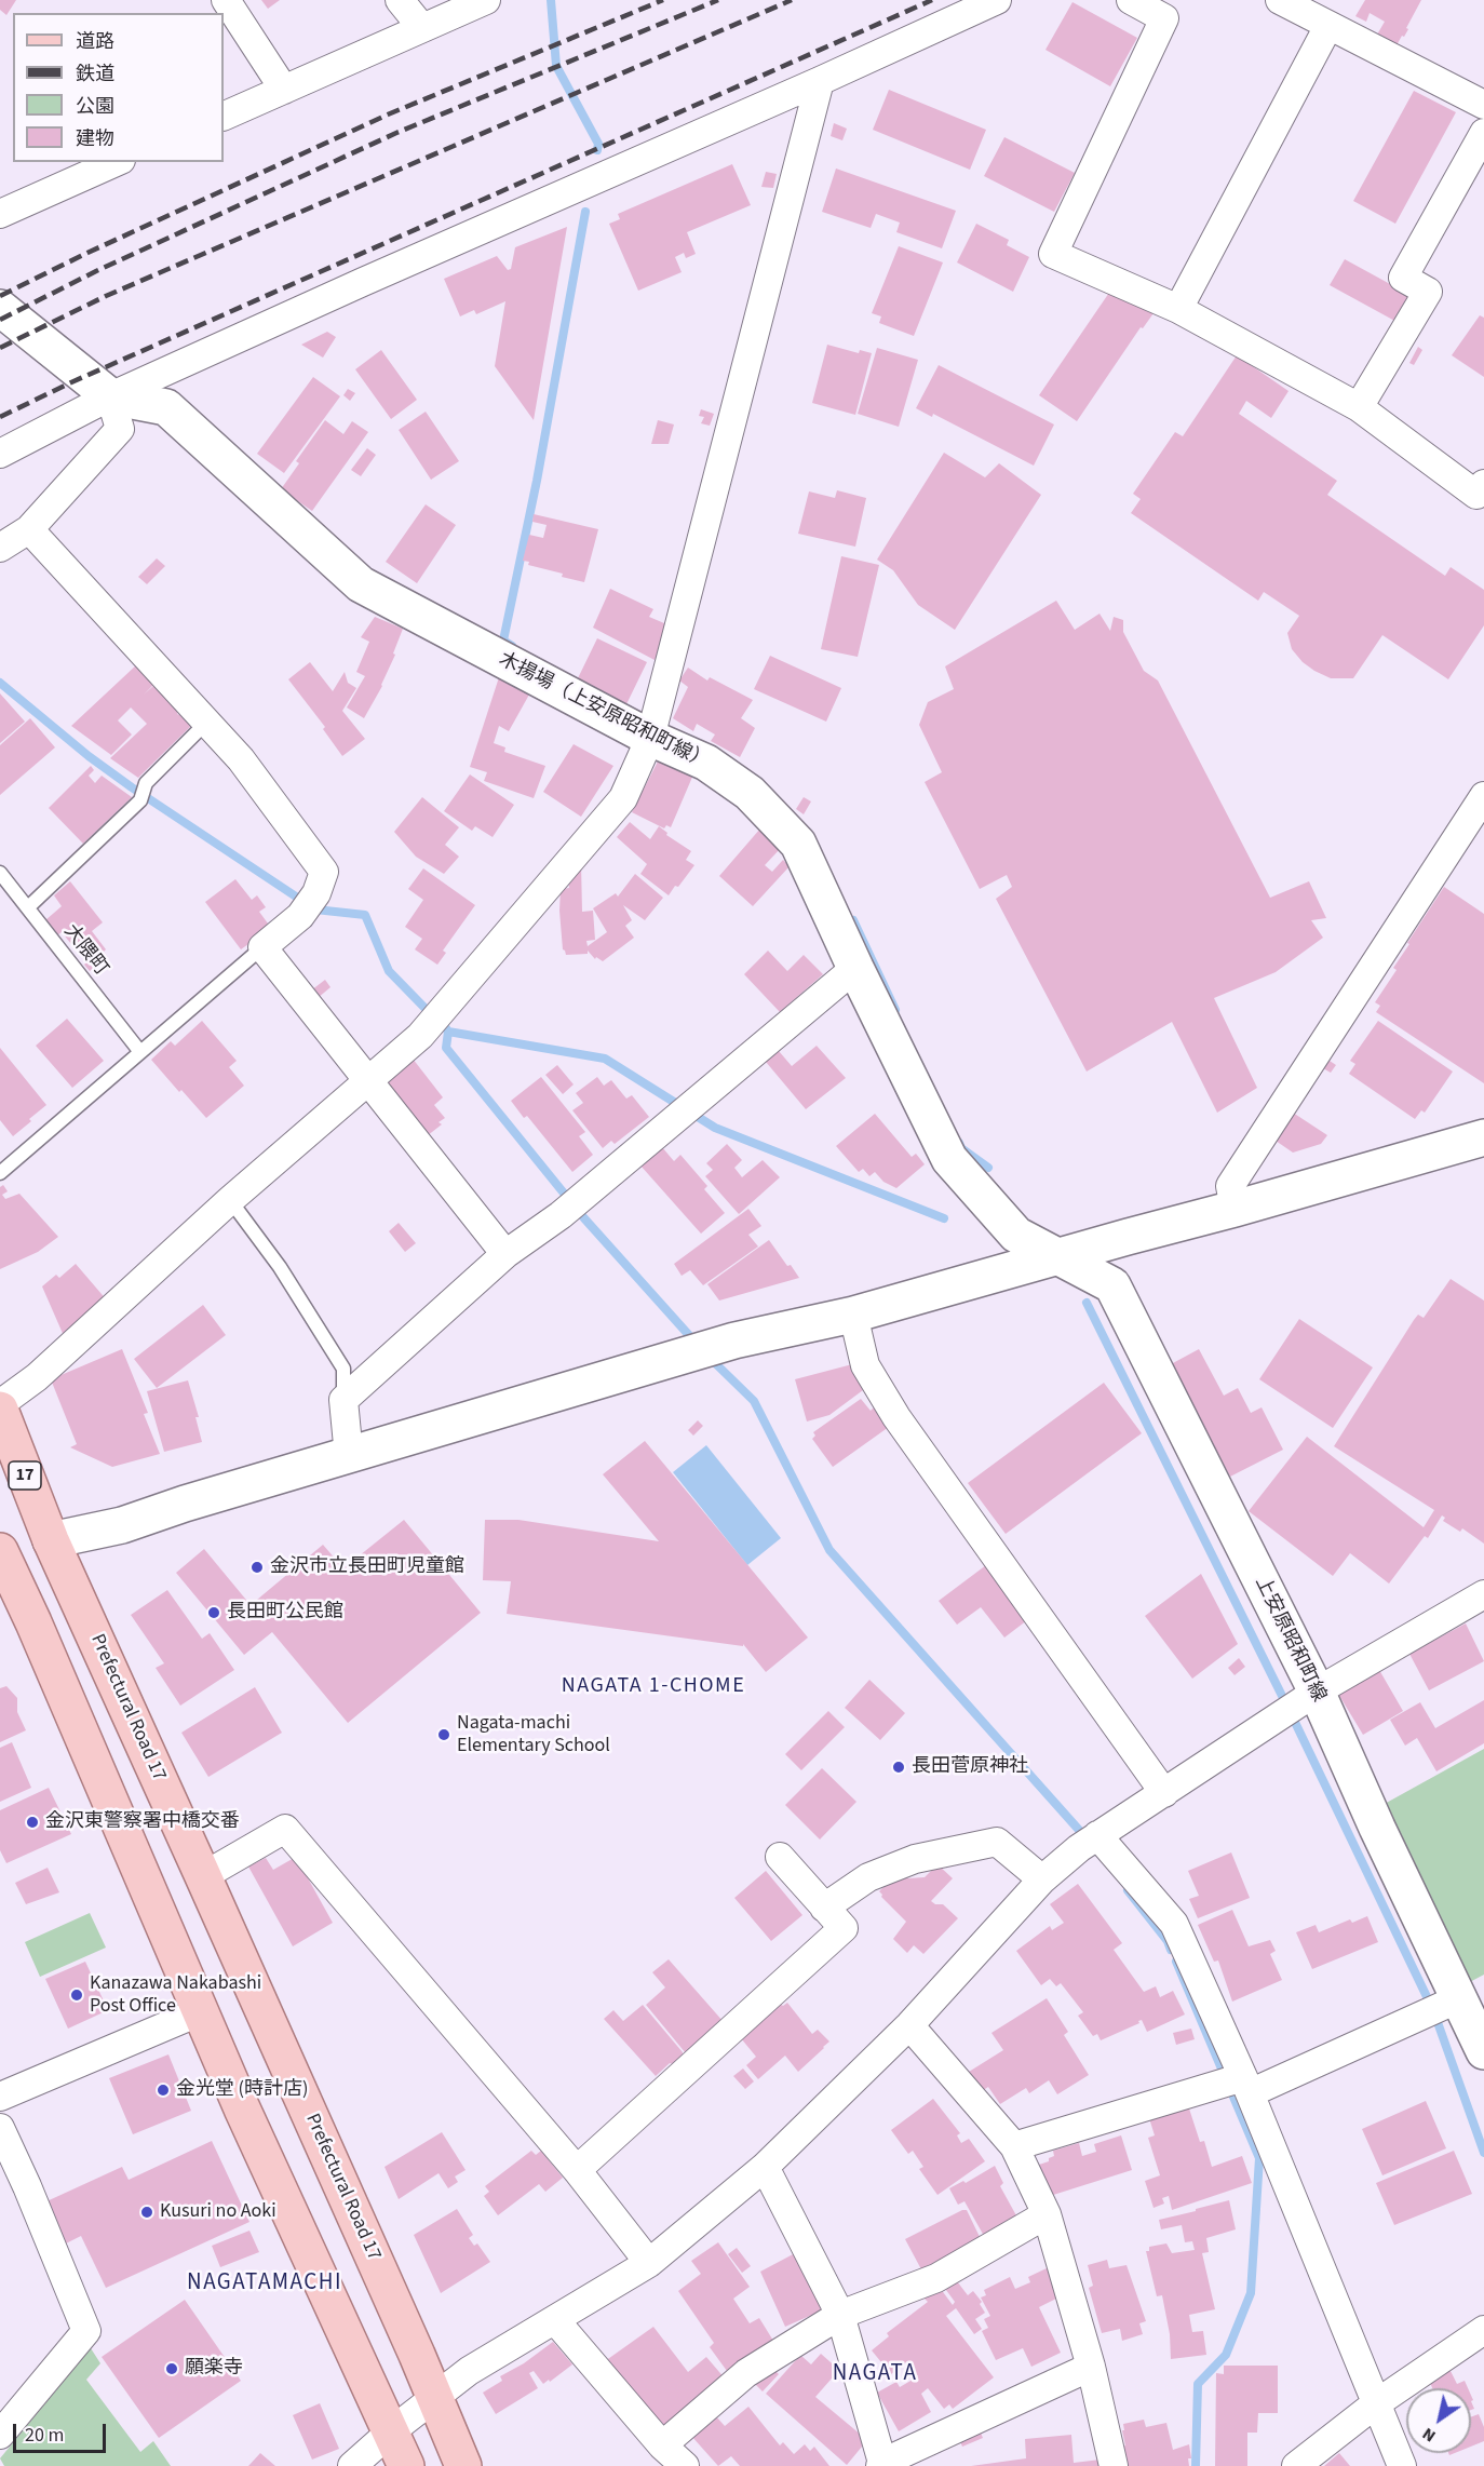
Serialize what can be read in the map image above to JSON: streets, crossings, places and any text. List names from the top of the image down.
{
  "streets": {
    "main road": [
      "木揚場（上安原昭和町線）",
      "17",
      "上安原昭和町線",
      "Prefectural Road 17"
    ],
    "lane": ["大隈町"]
  },
  "crossings": [
    ["木揚場（上安原昭和町線）", "上安原昭和町線"]
  ],
  "districts": ["NAGATA 1-CHOME", "NAGATAMACHI", "NAGATA"],
  "places": [
    "金沢市立長田町児童館",
    "長田町公民館",
    "Nagata-machi Elementary School",
    "長田菅原神社",
    "金沢東警察署中橋交番",
    "Kanazawa Nakabashi Post Office",
    "金光堂 (時計店)",
    "Kusuri no Aoki",
    "願楽寺"
  ],
  "legend": [
    "道路",
    "鉄道",
    "公園",
    "建物"
  ],
  "scale_bar": "20 m",
  "north": "bottom left"
}
